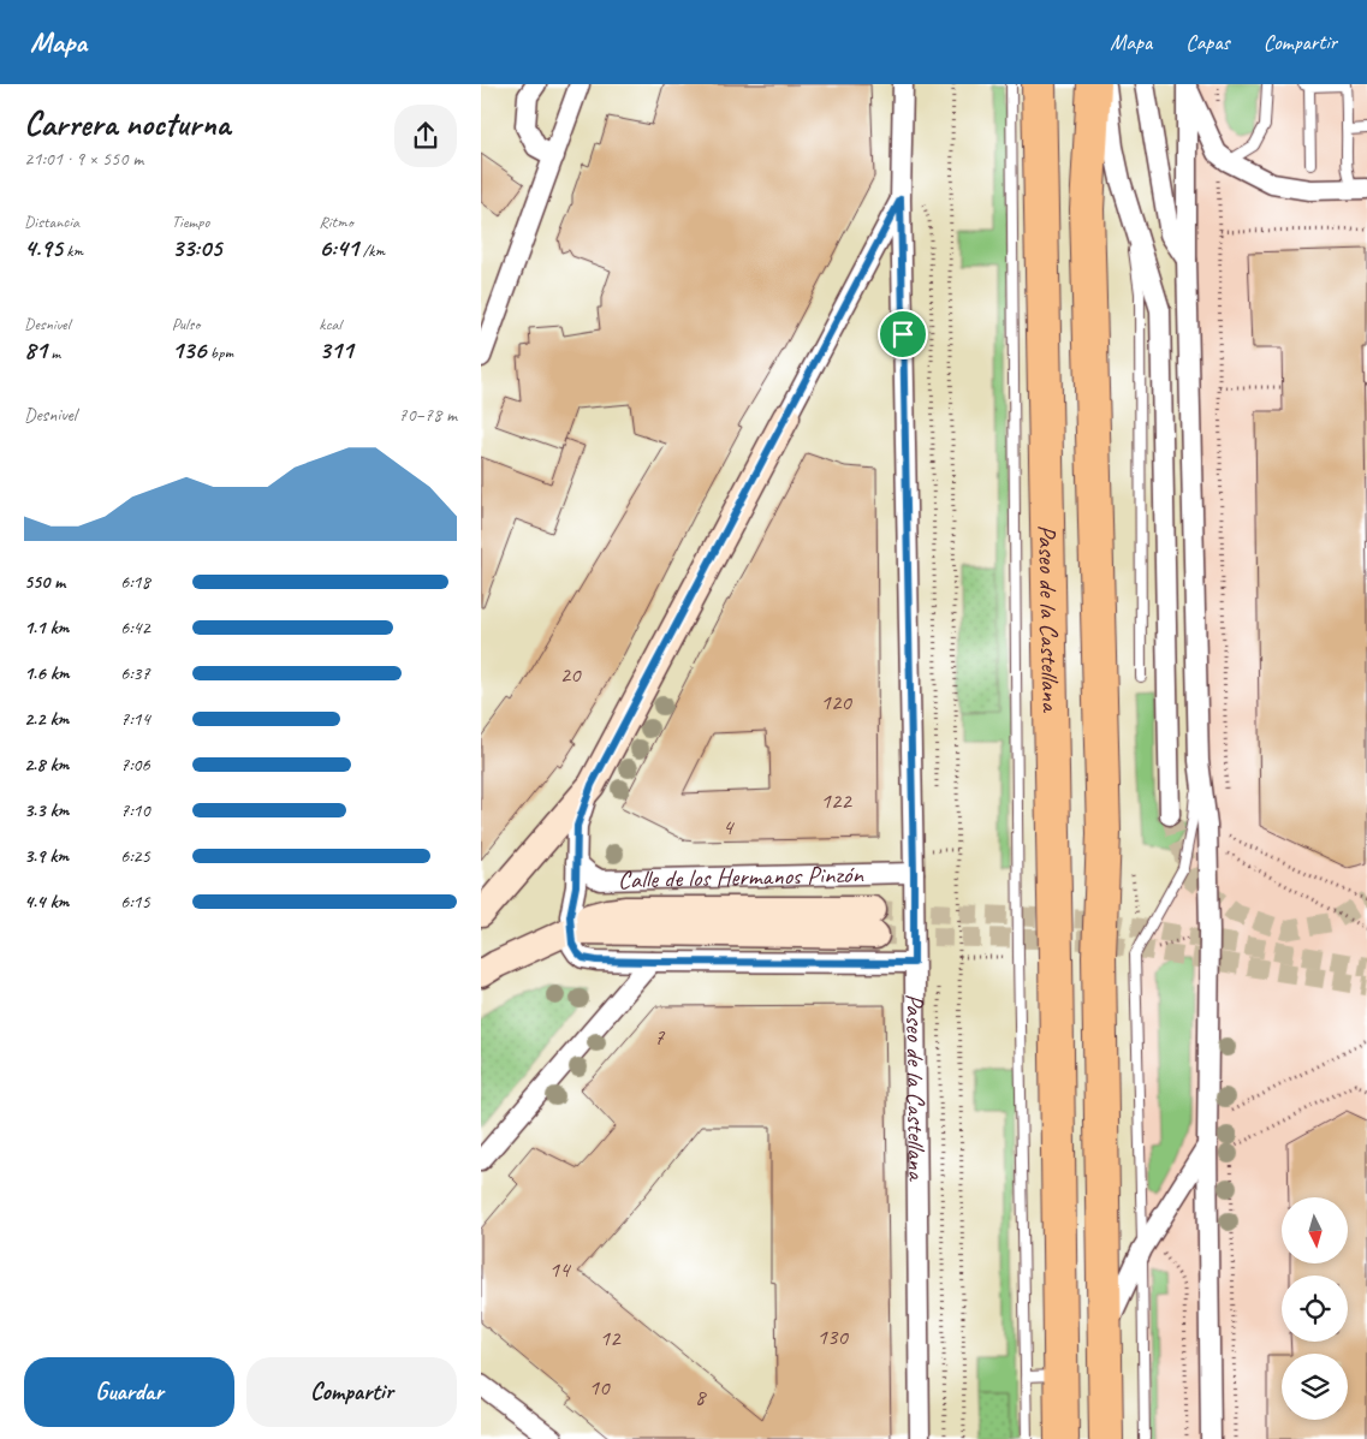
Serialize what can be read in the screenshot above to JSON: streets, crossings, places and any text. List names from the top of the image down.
{
  "streets": {
    "highway": ["Paseo de la Castellana"],
    "street": ["Calle de los Hermanos Pinzón"]
  },
  "crossings": [
    ["Paseo de la Castellana", "Calle de los Hermanos Pinzón"]
  ],
  "house_numbers": [
    "20",
    "120",
    "122",
    "4",
    "7",
    "14",
    "130",
    "12",
    "10",
    "8"
  ],
  "north": "bottom",
  "page": {
    "header": "Mapa",
    "nav": ["Mapa", "Capas", "Compartir"],
    "heading": ["Carrera nocturna", "21:01 · 9 × 550 m"],
    "stats": [
      ["Distancia", "4.95 km"],
      ["Tiempo", "33:05"],
      ["Ritmo", "6:41 /km"],
      ["Desnivel", "81 m"],
      ["Pulso", "136 bpm"],
      ["kcal", "311"]
    ],
    "chart": ["Desnivel", "70–78 m"],
    "list": [
      {
        "name": "550 m",
        "note": "6:18"
      },
      {
        "name": "1.1 km",
        "note": "6:42"
      },
      {
        "name": "1.6 km",
        "note": "6:37"
      },
      {
        "name": "2.2 km",
        "note": "7:14"
      },
      {
        "name": "2.8 km",
        "note": "7:06"
      },
      {
        "name": "3.3 km",
        "note": "7:10"
      },
      {
        "name": "3.9 km",
        "note": "6:25"
      },
      {
        "name": "4.4 km",
        "note": "6:15"
      }
    ],
    "buttons": ["Guardar", "Compartir"]
  }
}
